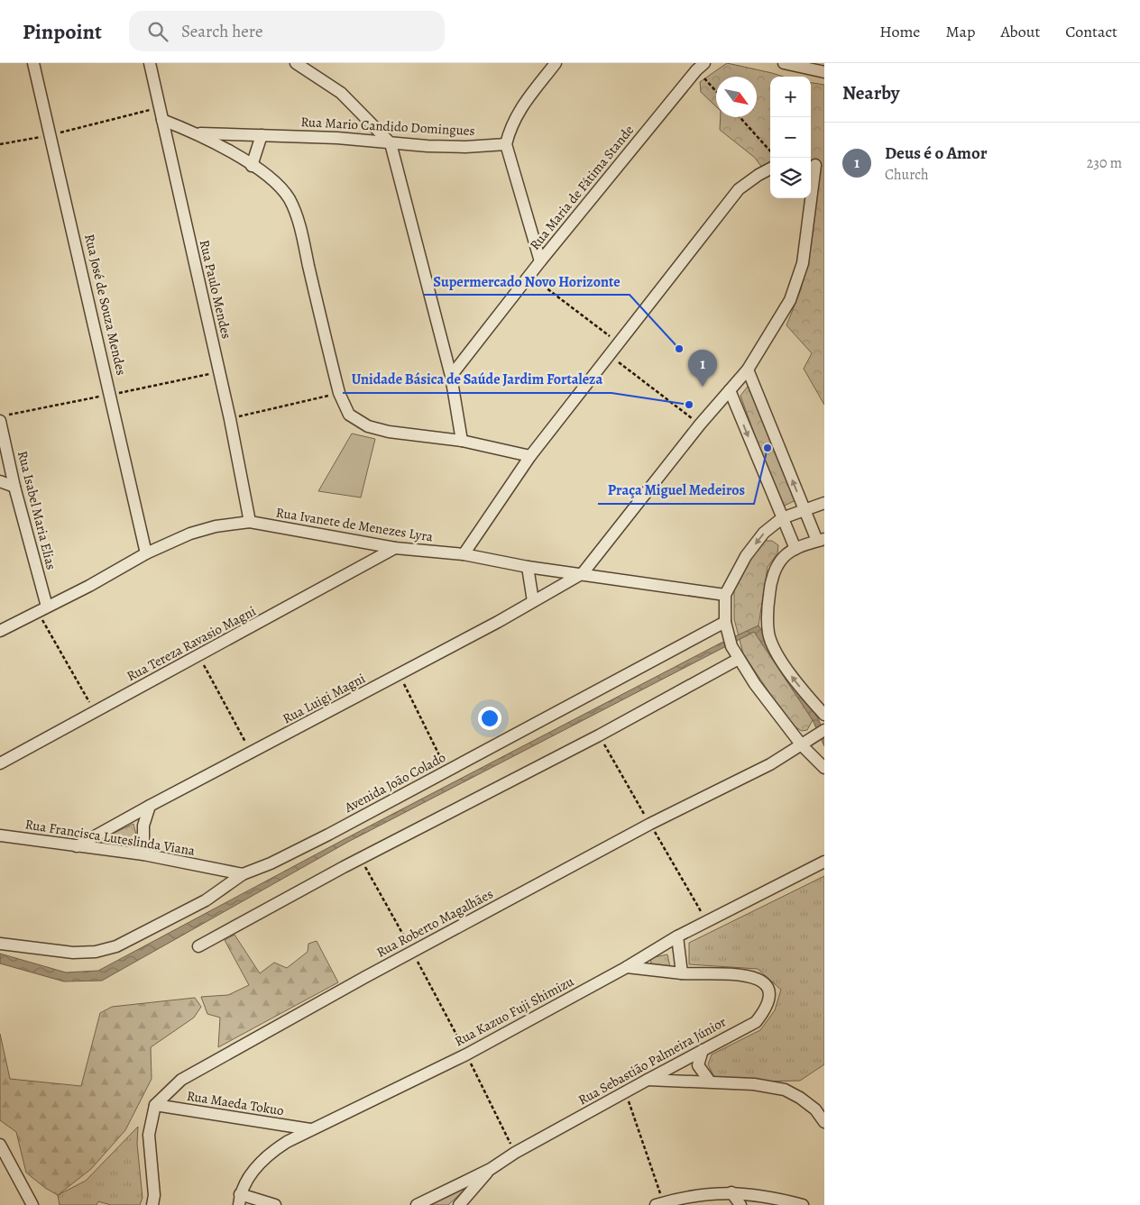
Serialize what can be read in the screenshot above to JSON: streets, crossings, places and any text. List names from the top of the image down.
{
  "streets": {
    "street": [
      "Rua Mario Candido Domingues",
      "Rua Maria de Fátima Stande",
      "Rua Paulo Mendes",
      "Rua José de Souza Mendes",
      "Rua Isabel Maria Elias",
      "Rua Ivanete de Menezes Lyra",
      "Rua Tereza Ravasio Magni",
      "Rua Luigi Magni",
      "Avenida João Colado",
      "Rua Francisca Luteslinda Viana",
      "Rua Roberto Magalhães",
      "Rua Kazuo Fuji Shimizu",
      "Rua Sebastião Palmeira Júnior",
      "Rua Maeda Tokuo"
    ]
  },
  "crossings": [
    ["Rua Paulo Mendes", "Rua Ivanete de Menezes Lyra"],
    ["Rua José de Souza Mendes", "Rua Ivanete de Menezes Lyra"],
    ["Rua Isabel Maria Elias", "Rua Ivanete de Menezes Lyra"],
    ["Rua Ivanete de Menezes Lyra", "Rua Tereza Ravasio Magni"],
    ["Rua Ivanete de Menezes Lyra", "Rua Luigi Magni"],
    ["Rua Luigi Magni", "Rua Francisca Luteslinda Viana"],
    ["Avenida João Colado", "Rua Francisca Luteslinda Viana"],
    ["Rua Roberto Magalhães", "Rua Maeda Tokuo"],
    ["Rua Kazuo Fuji Shimizu", "Rua Maeda Tokuo"]
  ],
  "places": ["Supermercado Novo Horizonte", "Unidade Básica de Saúde Jardim Fortaleza", "Praça Miguel Medeiros"],
  "north": "bottom right",
  "page": {
    "header": "Pinpoint",
    "search": "Search here",
    "nav": [
      "Home",
      "Map",
      "About",
      "Contact"
    ],
    "heading": "Nearby",
    "map_buttons": ["+", "−"],
    "list": [
      {
        "mark": "1",
        "name": "Deus é o Amor",
        "note": "Church",
        "value": "230 m"
      }
    ],
    "pins": "1"
  }
}
